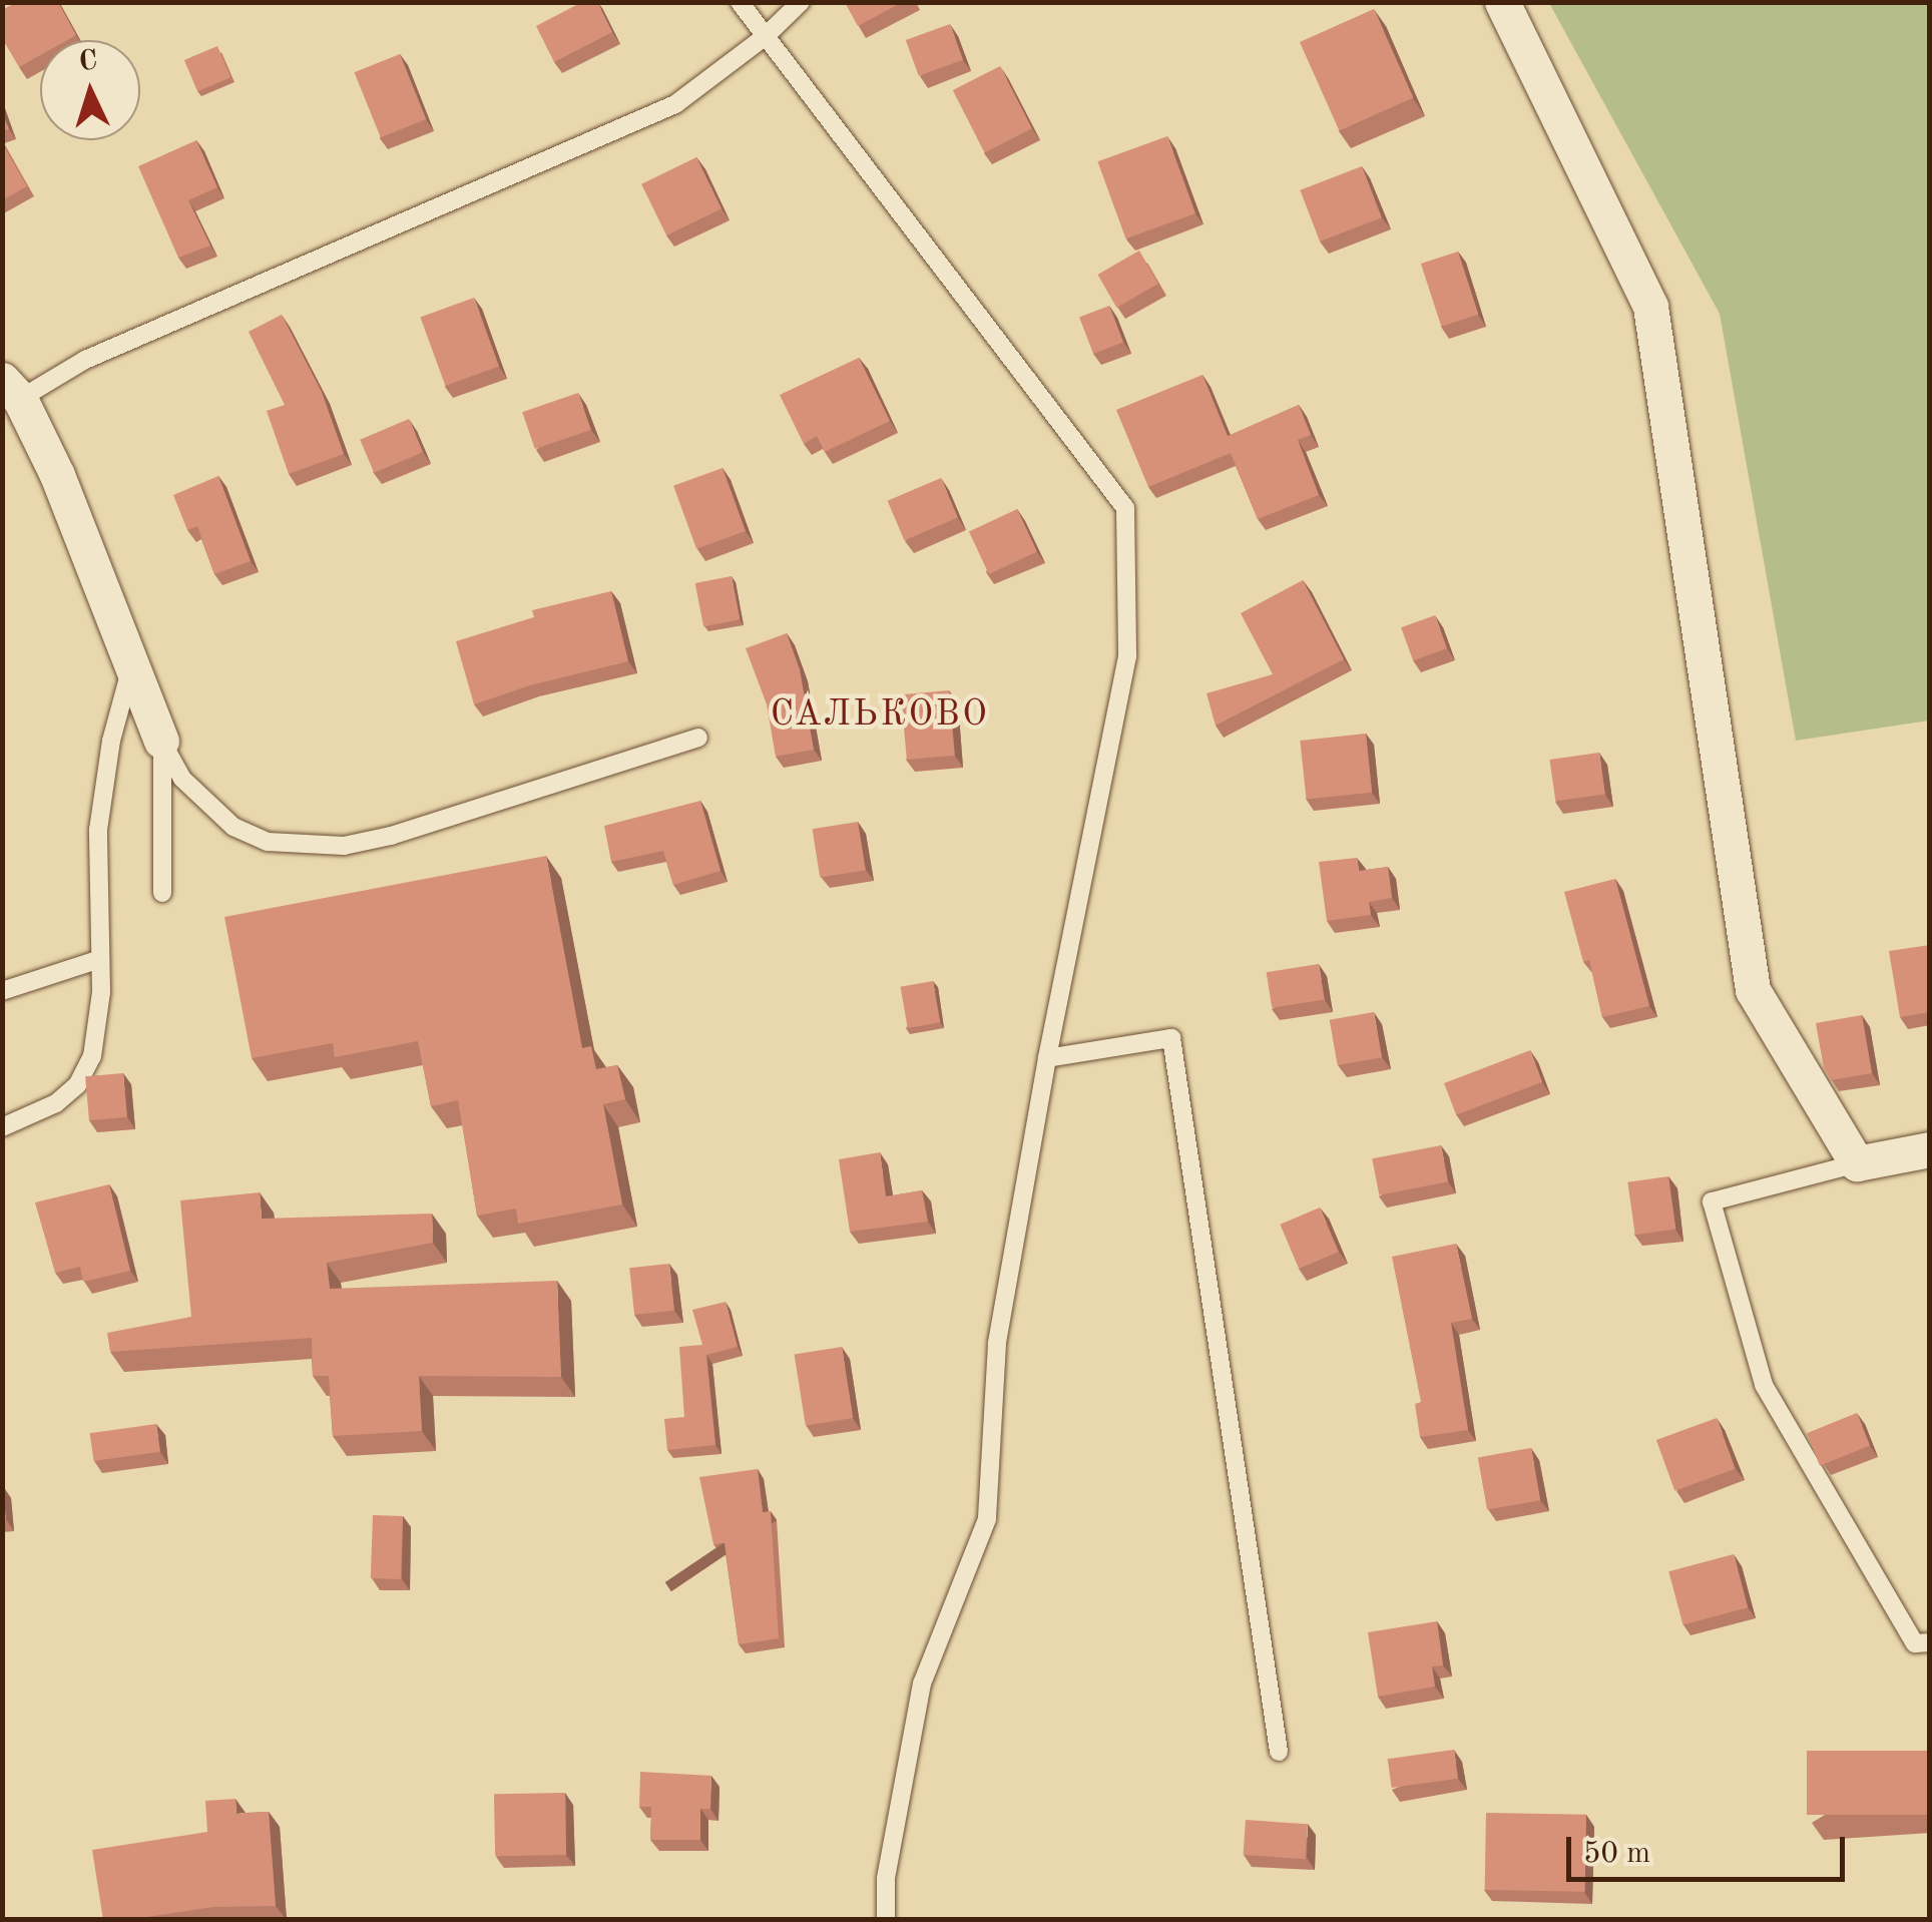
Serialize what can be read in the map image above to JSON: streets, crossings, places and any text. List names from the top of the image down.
{
  "districts": ["САЛЬКОВО"],
  "scale_bar": "50 m",
  "north": "top"
}
